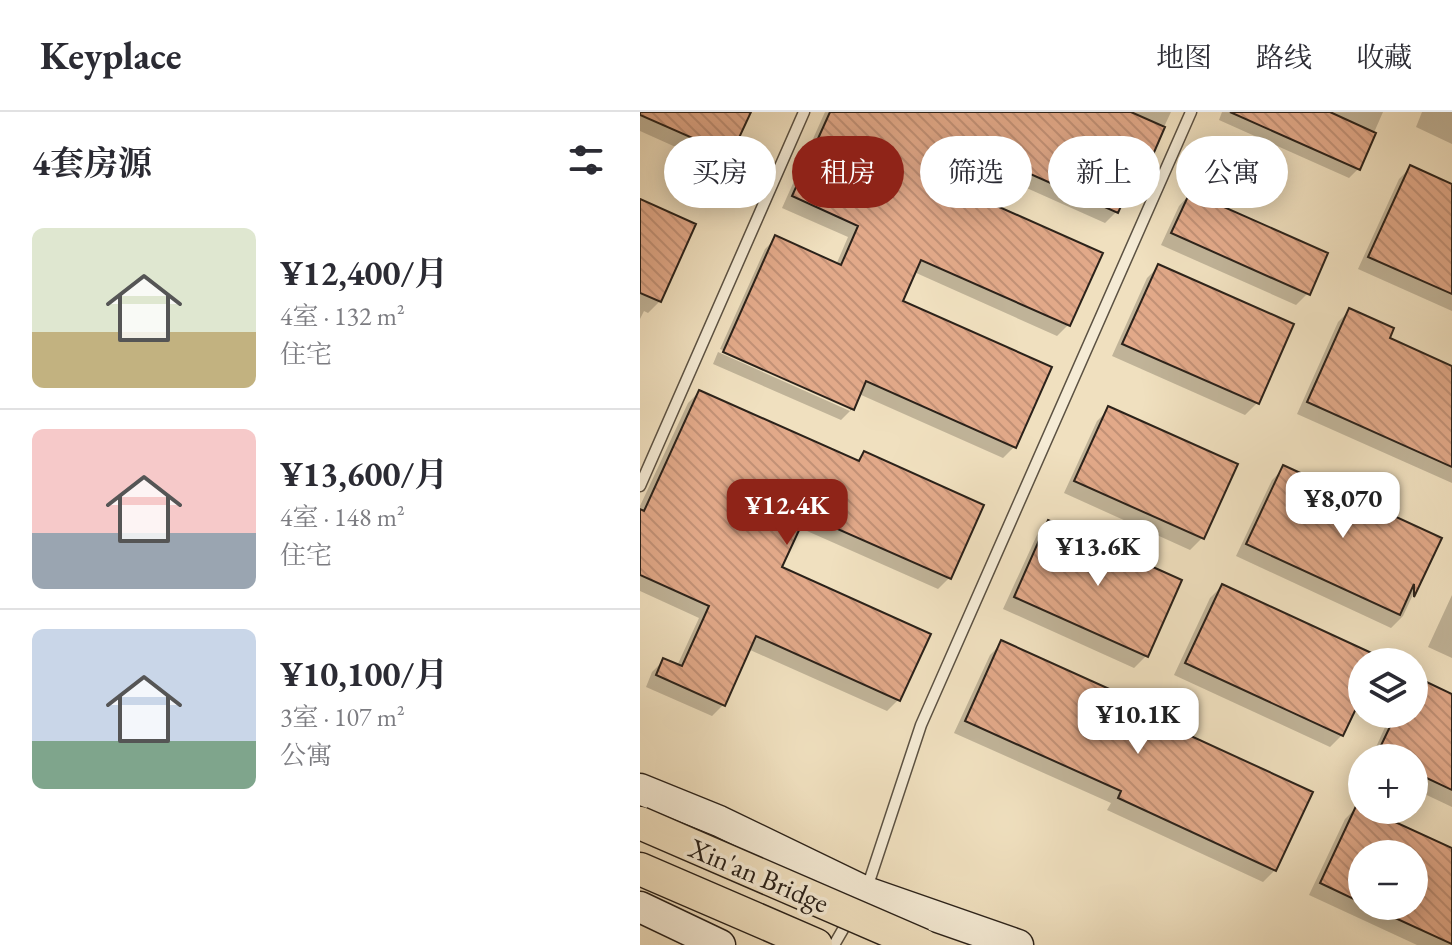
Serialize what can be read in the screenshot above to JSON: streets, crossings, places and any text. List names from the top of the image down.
{
  "streets": {
    "main road": ["Xin'an Bridge"]
  },
  "page": {
    "header": "Keyplace",
    "nav": ["地图", "路线", "收藏"],
    "heading": "4套房源",
    "chip": [
      "买房",
      "租房",
      "筛选",
      "新上",
      "公寓"
    ],
    "list": [
      {
        "name": "¥12,400/月",
        "note": "4室 · 132 m² · 住宅"
      },
      {
        "name": "¥13,600/月",
        "note": "4室 · 148 m² · 住宅"
      },
      {
        "name": "¥10,100/月",
        "note": "3室 · 107 m² · 公寓"
      }
    ],
    "price": [
      "¥8,070",
      "¥12.4K",
      "¥13.6K",
      "¥10.1K"
    ],
    "map_buttons": ["+", "−"]
  }
}
